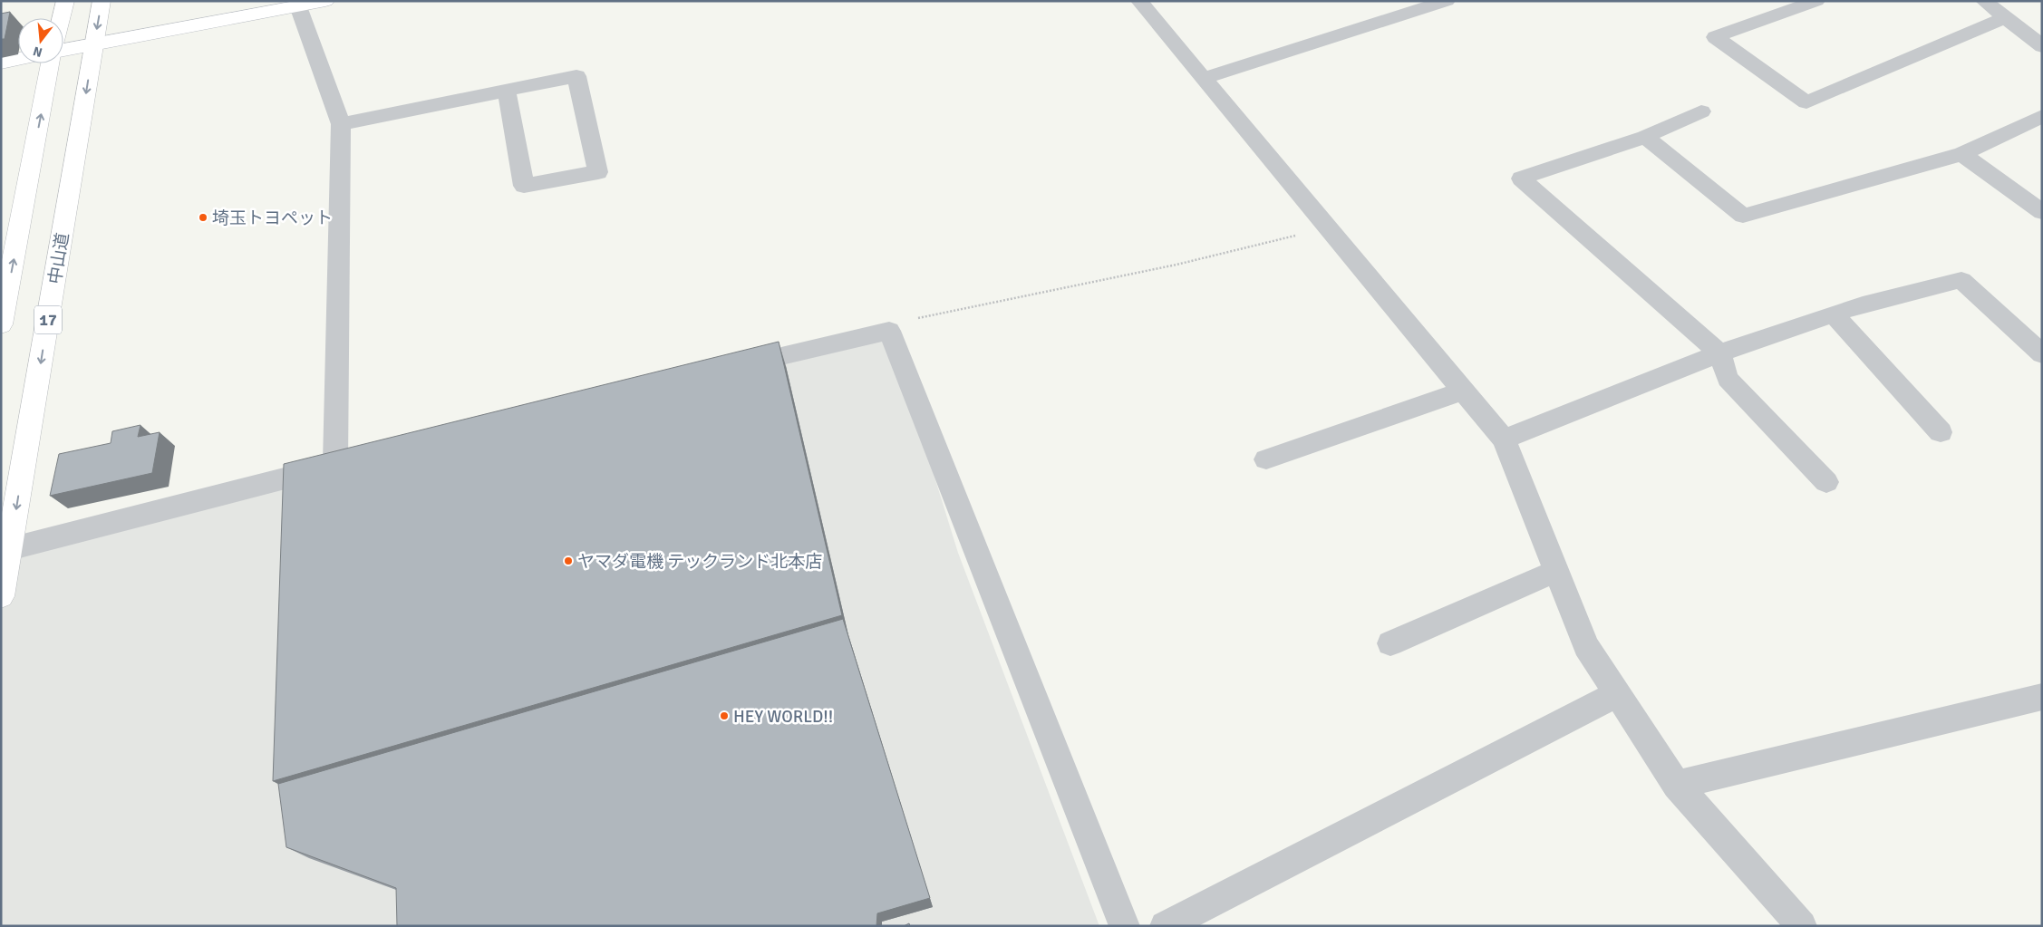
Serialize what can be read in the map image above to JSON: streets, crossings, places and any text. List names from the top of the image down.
{
  "streets": {
    "main road": ["中山道", "17"]
  },
  "places": ["埼玉トヨペット", "ヤマダ電機 テックランド北本店", "HEY WORLD!!"],
  "north": "bottom"
}
